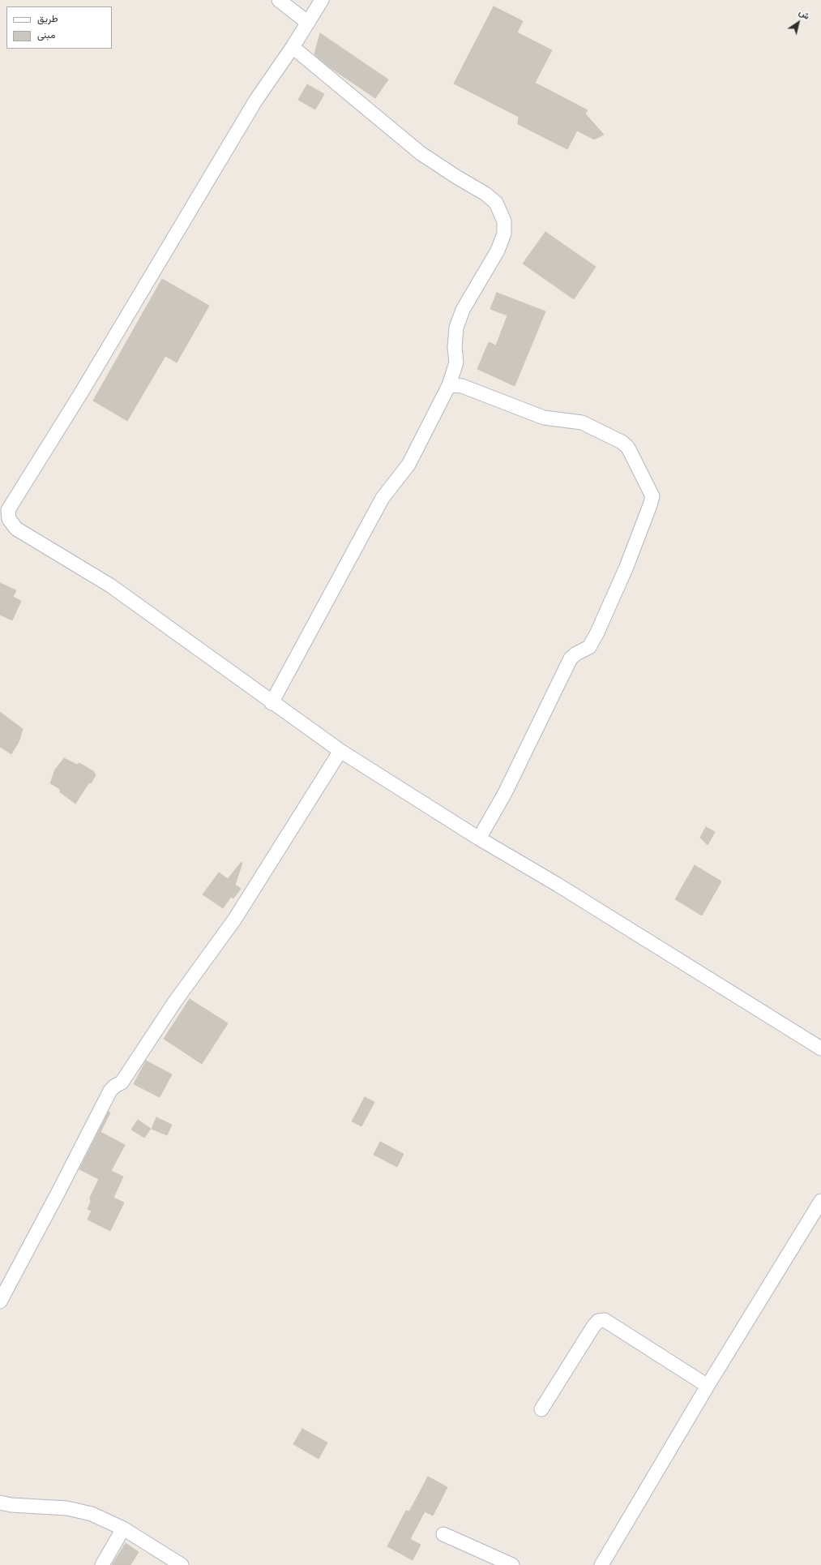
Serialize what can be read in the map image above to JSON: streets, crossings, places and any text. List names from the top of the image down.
{
  "legend": ["طريق", "مبنى"],
  "north": "top right"
}
